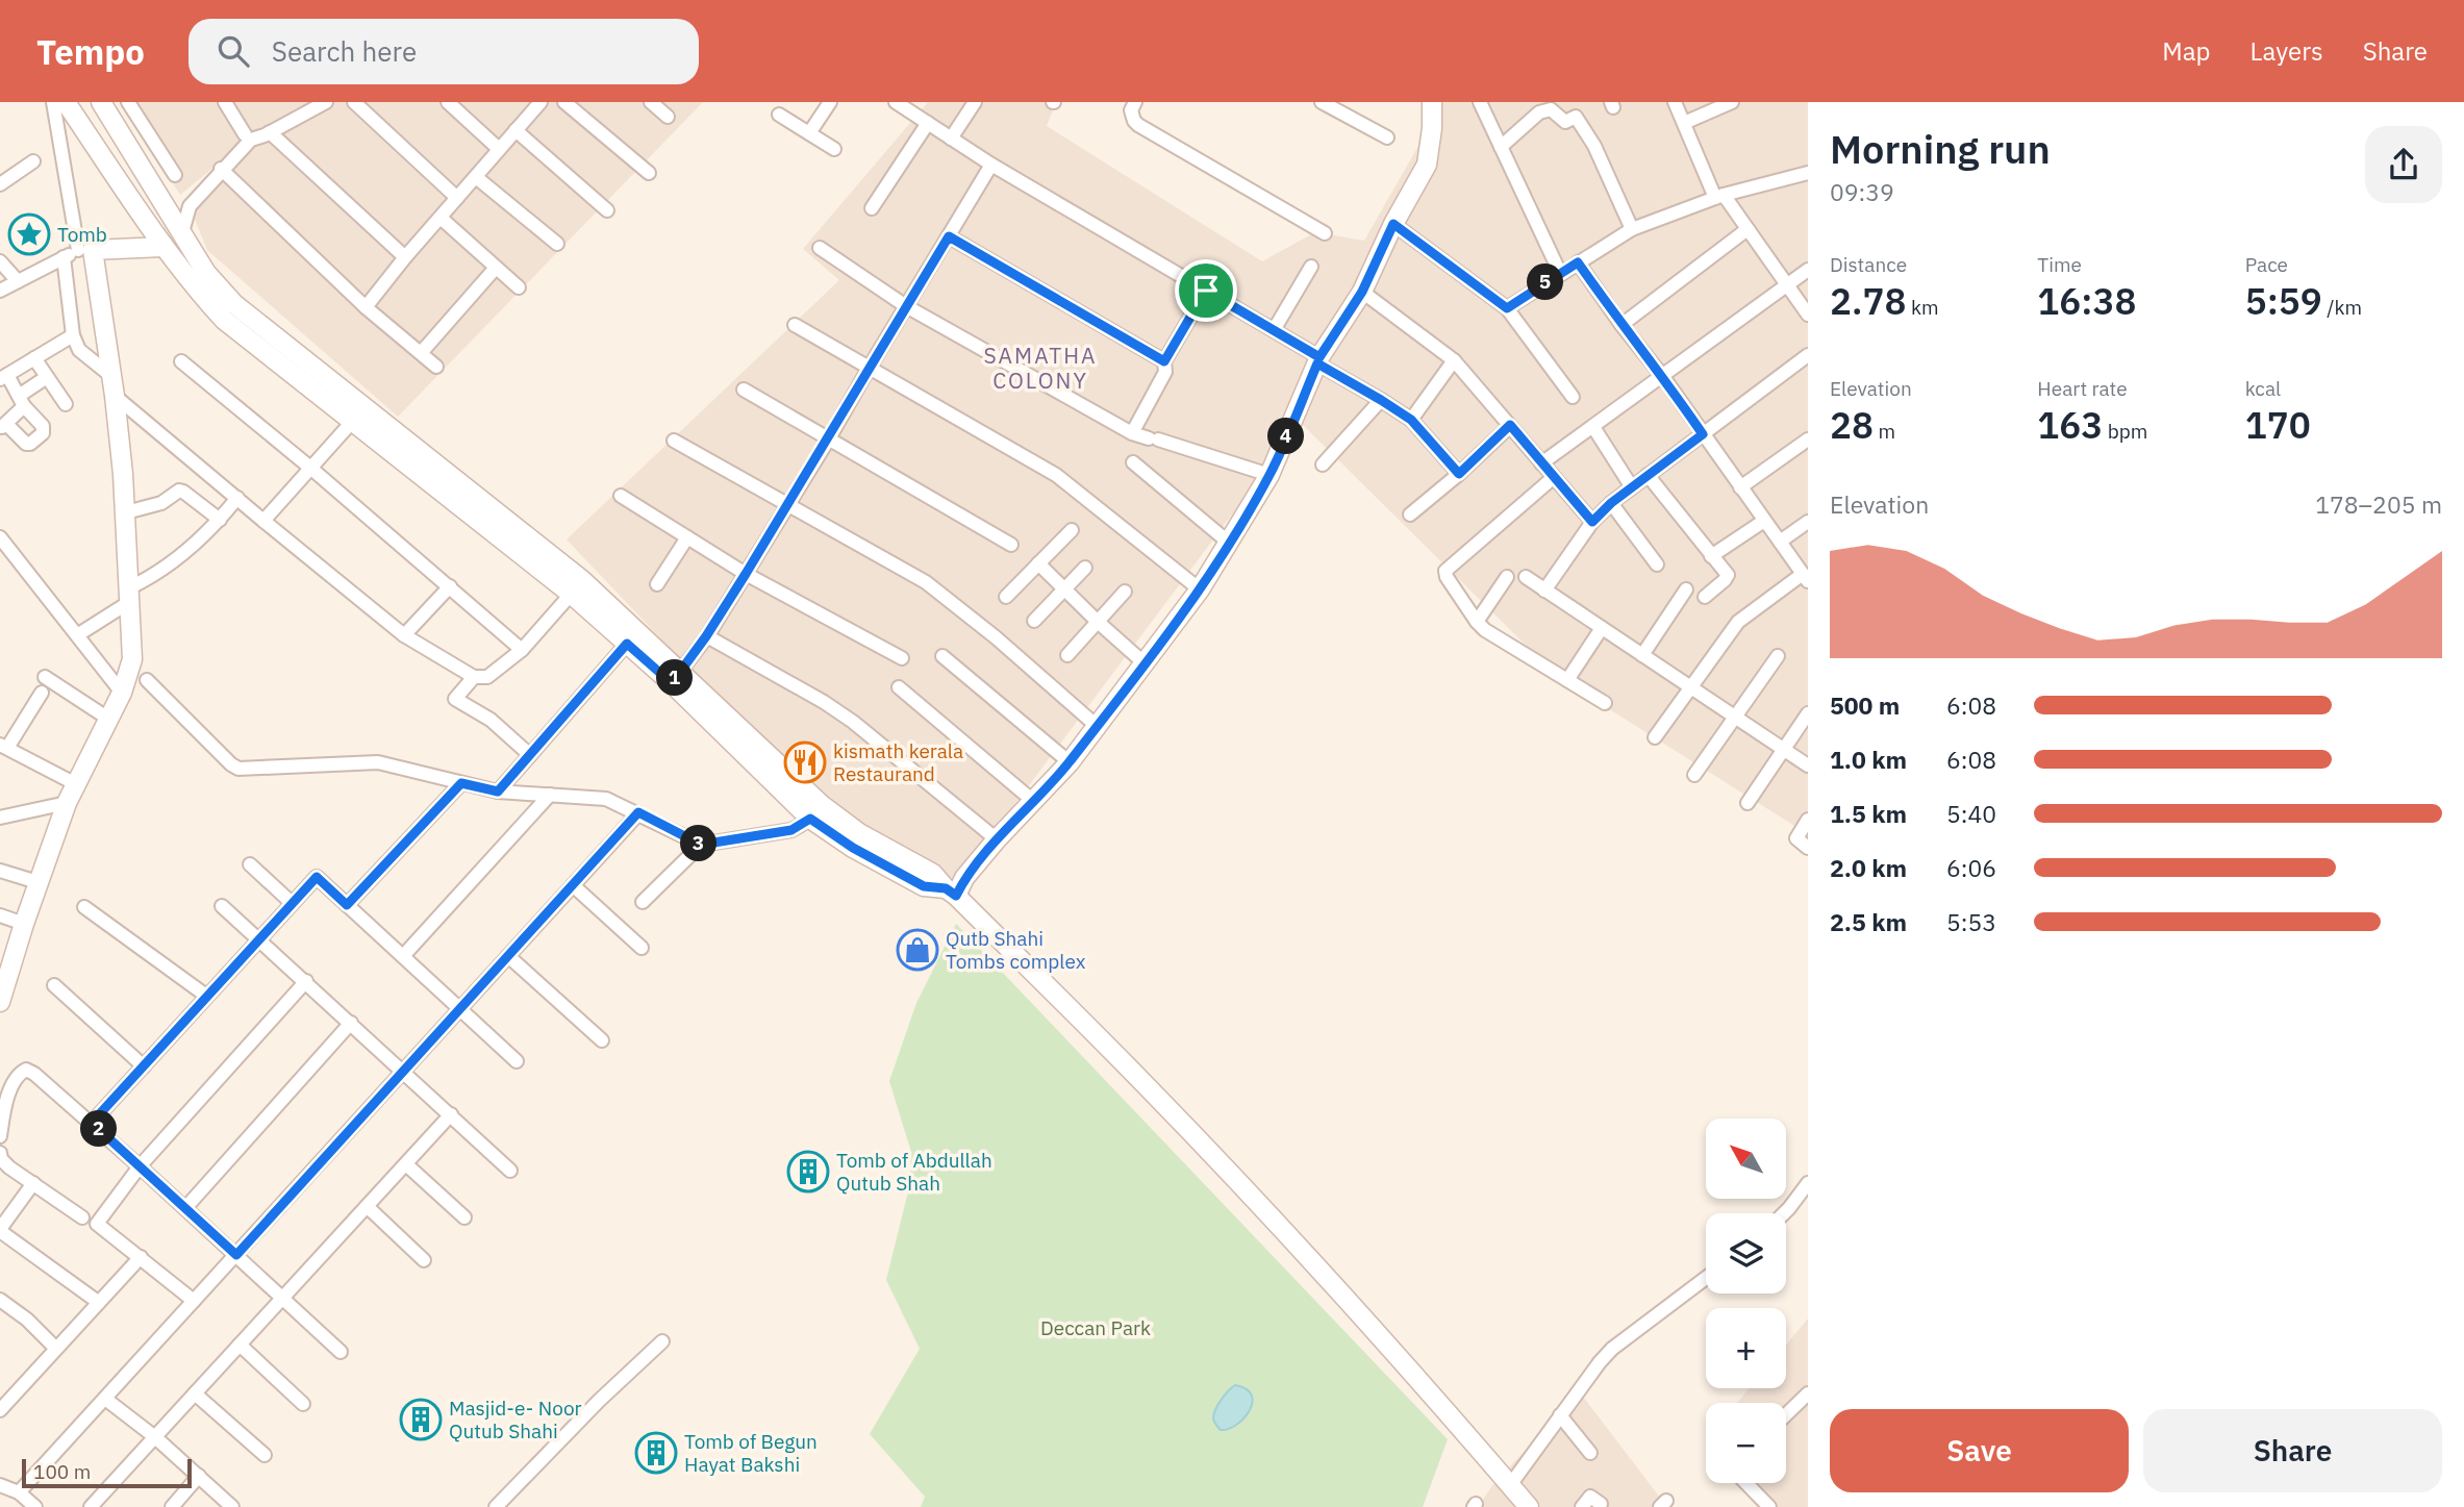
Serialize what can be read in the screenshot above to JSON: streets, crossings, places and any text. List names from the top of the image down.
{
  "districts": ["SAMATHA COLONY"],
  "parks": ["Deccan Park"],
  "places": {
    "place": ["Tomb"],
    "restaurant": ["kismath kerala Restaurand"],
    "shop": ["Qutb Shahi Tombs complex"],
    "building": ["Tomb of Abdullah Qutub Shah", "Masjid-e- Noor Qutub Shahi", "Tomb of Begun Hayat Bakshi"]
  },
  "scale_bar": "100 m",
  "north": "top left",
  "page": {
    "header": "Tempo",
    "search": "Search here",
    "nav": ["Map", "Layers", "Share"],
    "heading": ["Morning run", "09:39"],
    "stats": [
      ["Distance", "2.78 km"],
      ["Time", "16:38"],
      ["Pace", "5:59 /km"],
      ["Elevation", "28 m"],
      ["Heart rate", "163 bpm"],
      ["kcal", "170"]
    ],
    "pins": [
      "5",
      "4",
      "1",
      "3",
      "2"
    ],
    "chart": ["Elevation", "178–205 m"],
    "list": [
      {
        "name": "500 m",
        "note": "6:08"
      },
      {
        "name": "1.0 km",
        "note": "6:08"
      },
      {
        "name": "1.5 km",
        "note": "5:40"
      },
      {
        "name": "2.0 km",
        "note": "6:06"
      },
      {
        "name": "2.5 km",
        "note": "5:53"
      }
    ],
    "map_buttons": ["+", "−"],
    "buttons": ["Save", "Share"],
    "scale": "100 m"
  }
}
